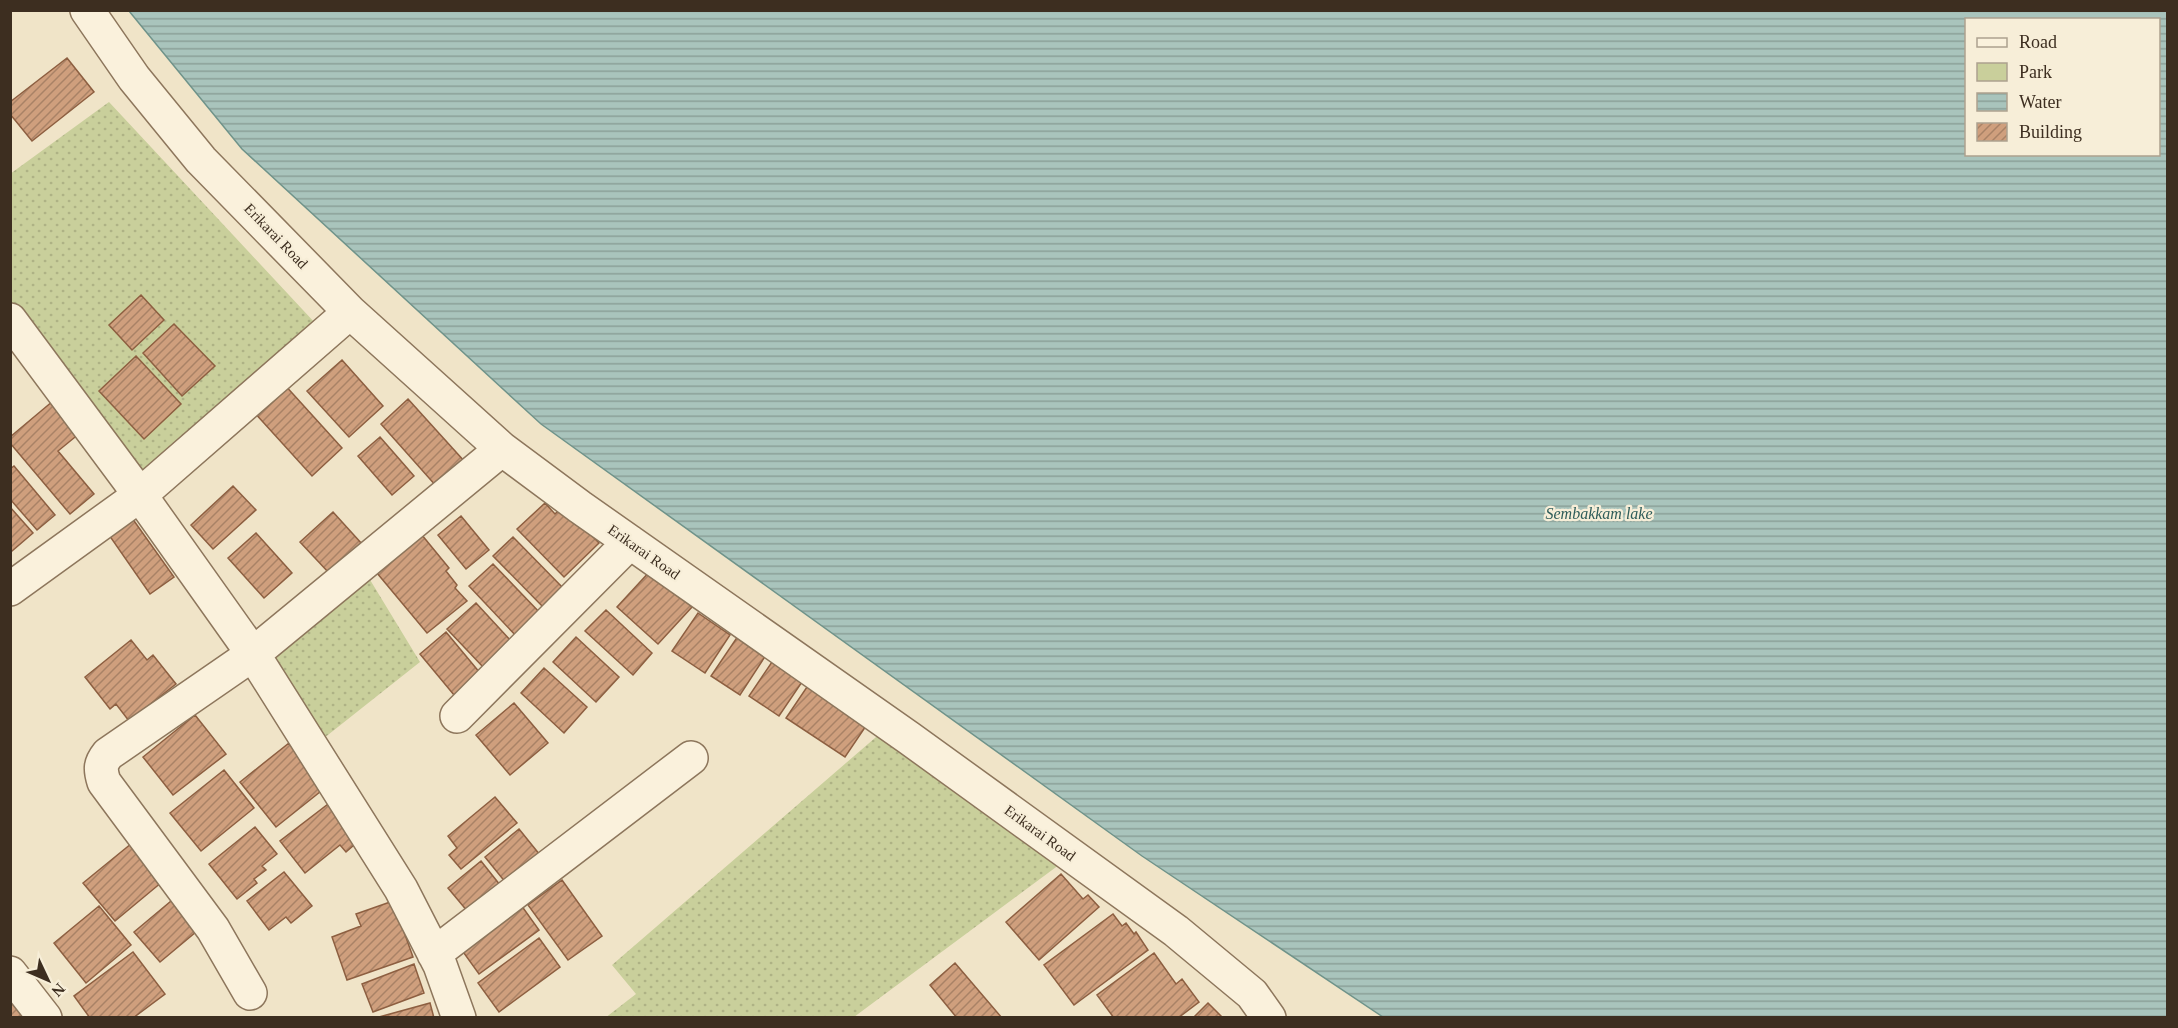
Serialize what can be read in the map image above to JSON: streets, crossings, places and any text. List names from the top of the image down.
{
  "streets": {
    "street": ["Erikarai Road"]
  },
  "water": ["Sembakkam lake"],
  "legend": [
    "Road",
    "Park",
    "Water",
    "Building"
  ],
  "north": "bottom right"
}
